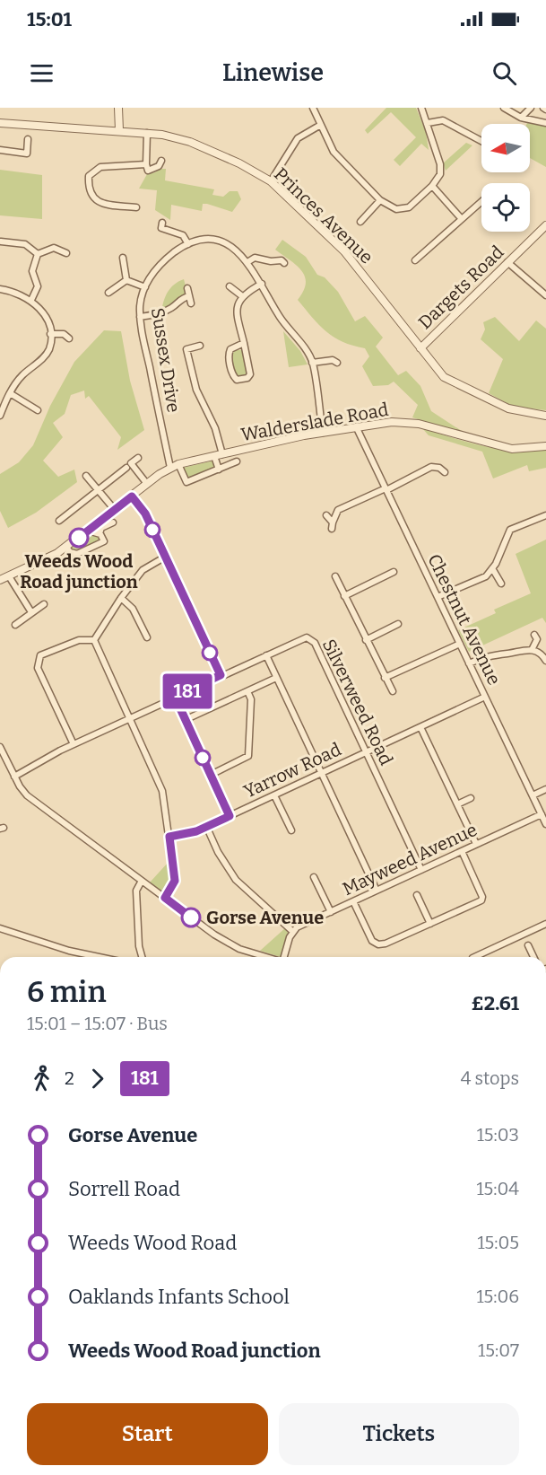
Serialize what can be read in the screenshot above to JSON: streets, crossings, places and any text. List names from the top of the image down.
{
  "streets": {
    "street": [
      "Princes Avenue",
      "Dargets Road",
      "Sussex Drive",
      "Walderslade Road",
      "Chestnut Avenue",
      "Silverweed Road",
      "Yarrow Road",
      "Mayweed Avenue"
    ]
  },
  "crossings": [
    ["Princes Avenue", "Dargets Road"],
    ["Sussex Drive", "Walderslade Road"],
    ["Walderslade Road", "Chestnut Avenue"],
    ["Chestnut Avenue", "Yarrow Road"],
    ["Chestnut Avenue", "Mayweed Avenue"],
    ["Silverweed Road", "Yarrow Road"],
    ["Silverweed Road", "Mayweed Avenue"]
  ],
  "places": ["Weeds Wood Road junction", "Gorse Avenue"],
  "lines": ["bus line 181"],
  "north": "left",
  "page": {
    "status": "15:01",
    "header": "Linewise",
    "on_map": "181",
    "heading": ["6 min", "15:01 – 15:07 · Bus", "£2.61"],
    "legs": ["2", "181", "4 stops"],
    "list": [
      {
        "name": "Gorse Avenue",
        "value": "15:03"
      },
      {
        "name": "Sorrell Road",
        "value": "15:04"
      },
      {
        "name": "Weeds Wood Road",
        "value": "15:05"
      },
      {
        "name": "Oaklands Infants School",
        "value": "15:06"
      },
      {
        "name": "Weeds Wood Road junction",
        "value": "15:07"
      }
    ],
    "buttons": ["Start", "Tickets"]
  }
}
